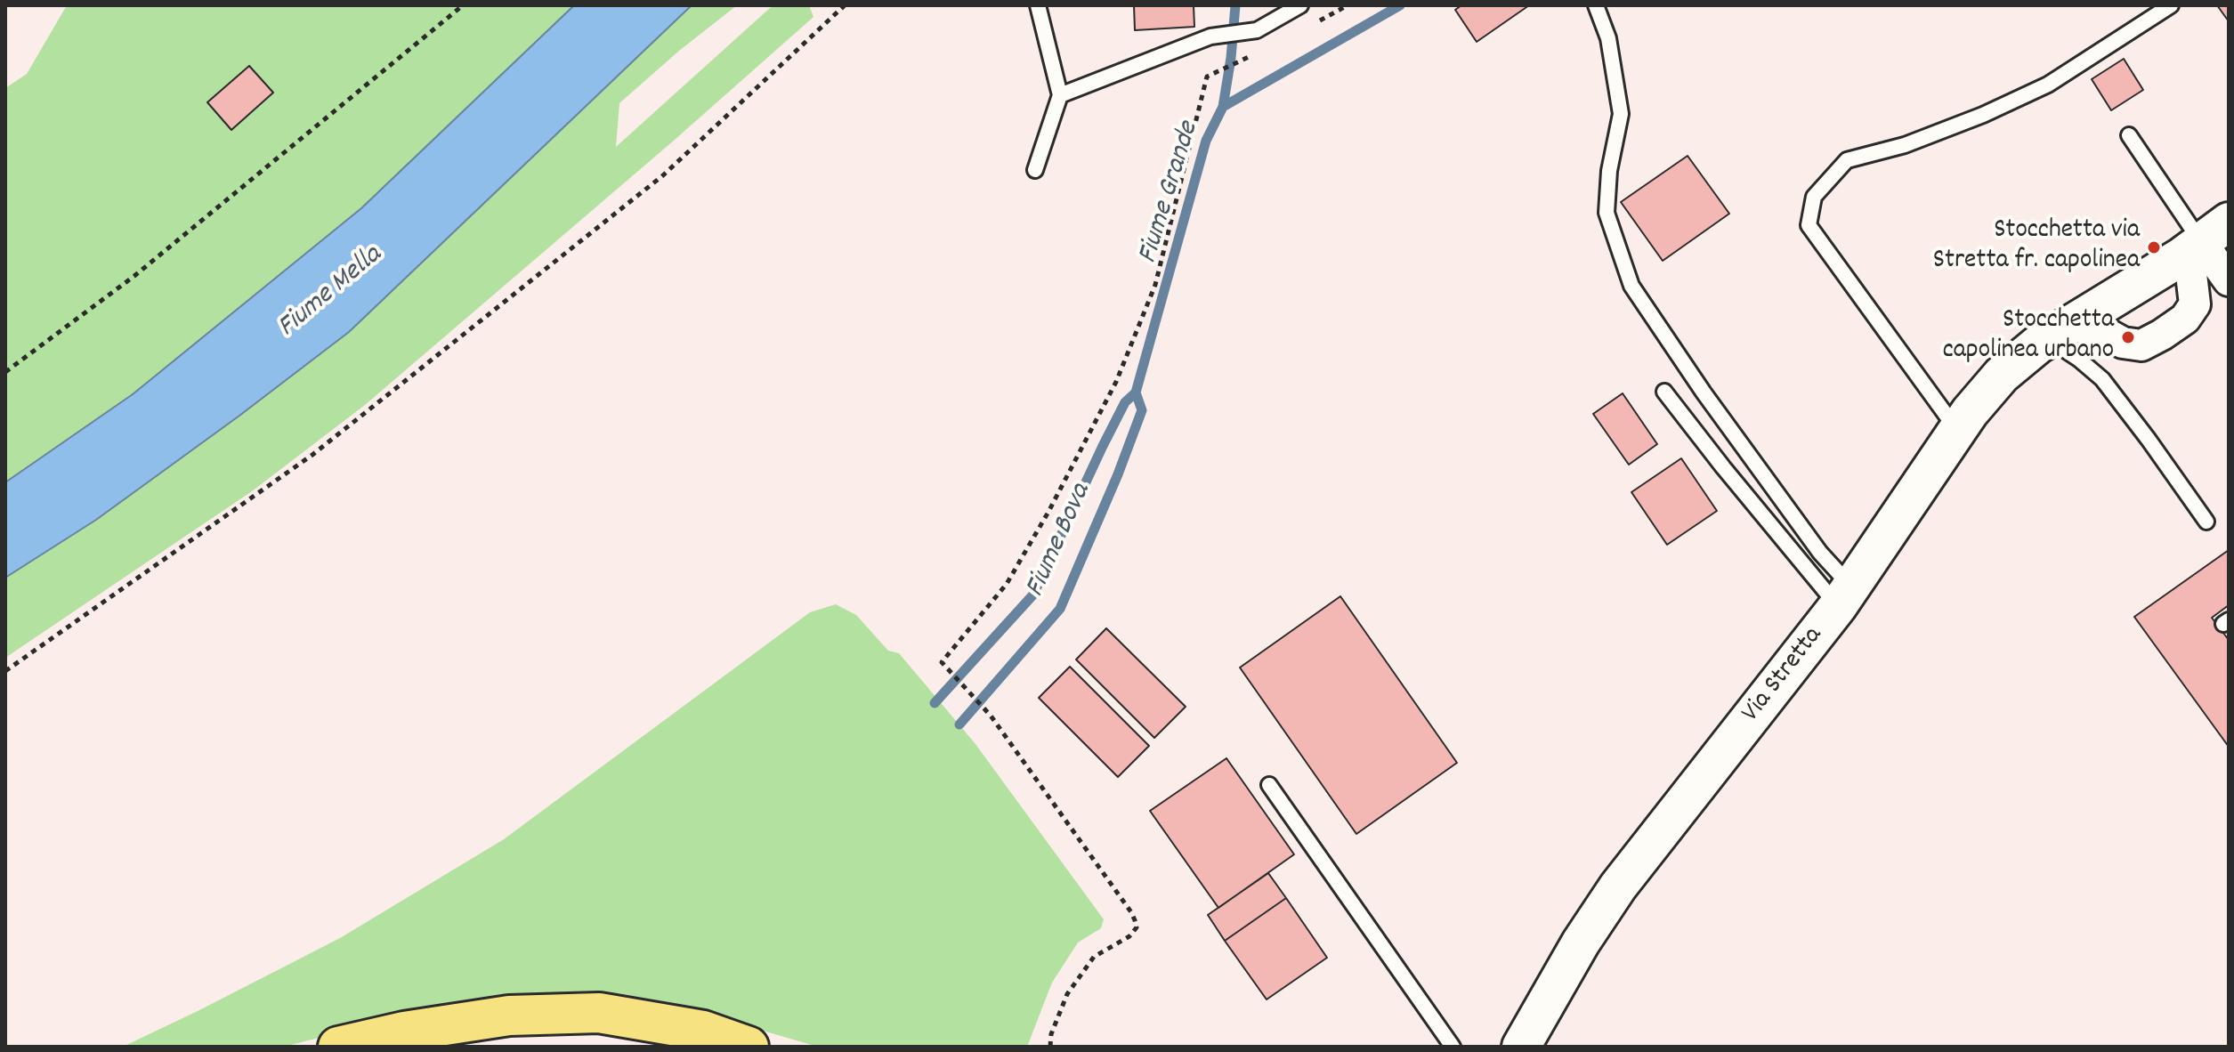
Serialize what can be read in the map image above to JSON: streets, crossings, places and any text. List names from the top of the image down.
{
  "streets": {
    "street": ["Via Stretta"]
  },
  "water": ["Fiume Grande", "Fiume Mella", "Fiume Bova"],
  "places": ["Stocchetta via Stretta fr. capolinea", "Stocchetta capolinea urbano"]
}
